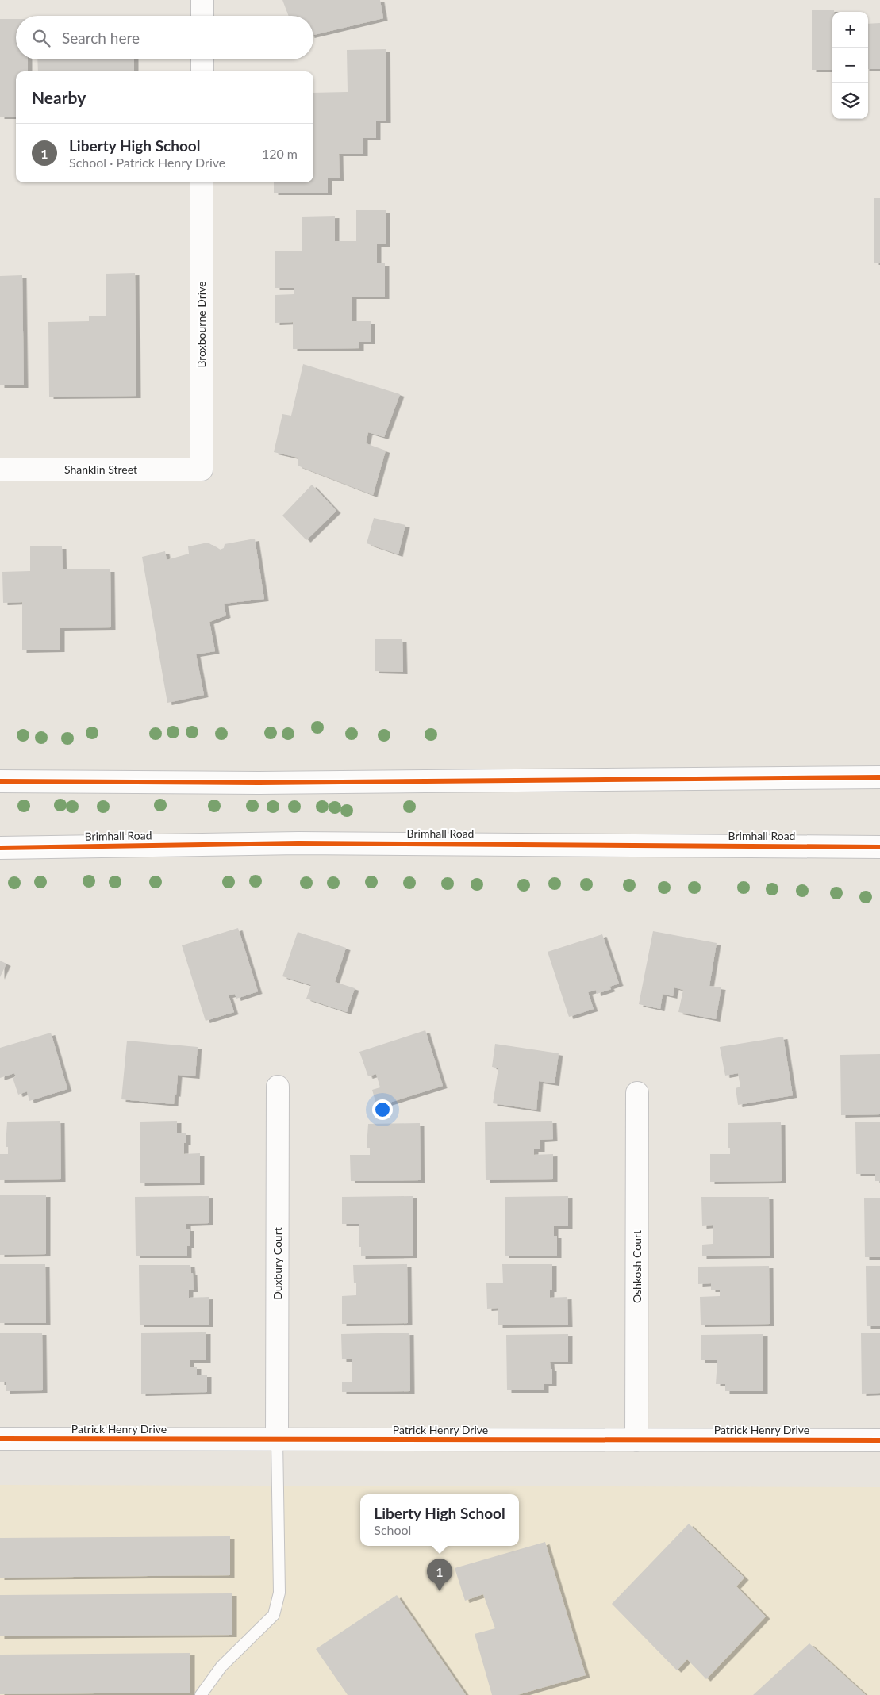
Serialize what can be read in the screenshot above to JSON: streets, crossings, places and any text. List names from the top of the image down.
{
  "streets": {
    "street": [
      "Broxbourne Drive",
      "Shanklin Street",
      "Brimhall Road",
      "Duxbury Court",
      "Oshkosh Court",
      "Patrick Henry Drive"
    ]
  },
  "crossings": [
    ["Broxbourne Drive", "Shanklin Street"],
    ["Duxbury Court", "Patrick Henry Drive"],
    ["Oshkosh Court", "Patrick Henry Drive"]
  ],
  "page": {
    "map_buttons": ["+", "−"],
    "search": "Search here",
    "heading": "Nearby",
    "list": [
      {
        "mark": "1",
        "name": "Liberty High School",
        "note": "School · Patrick Henry Drive",
        "value": "120 m"
      }
    ],
    "popup": ["Liberty High School", "School"],
    "pins": "1"
  }
}
